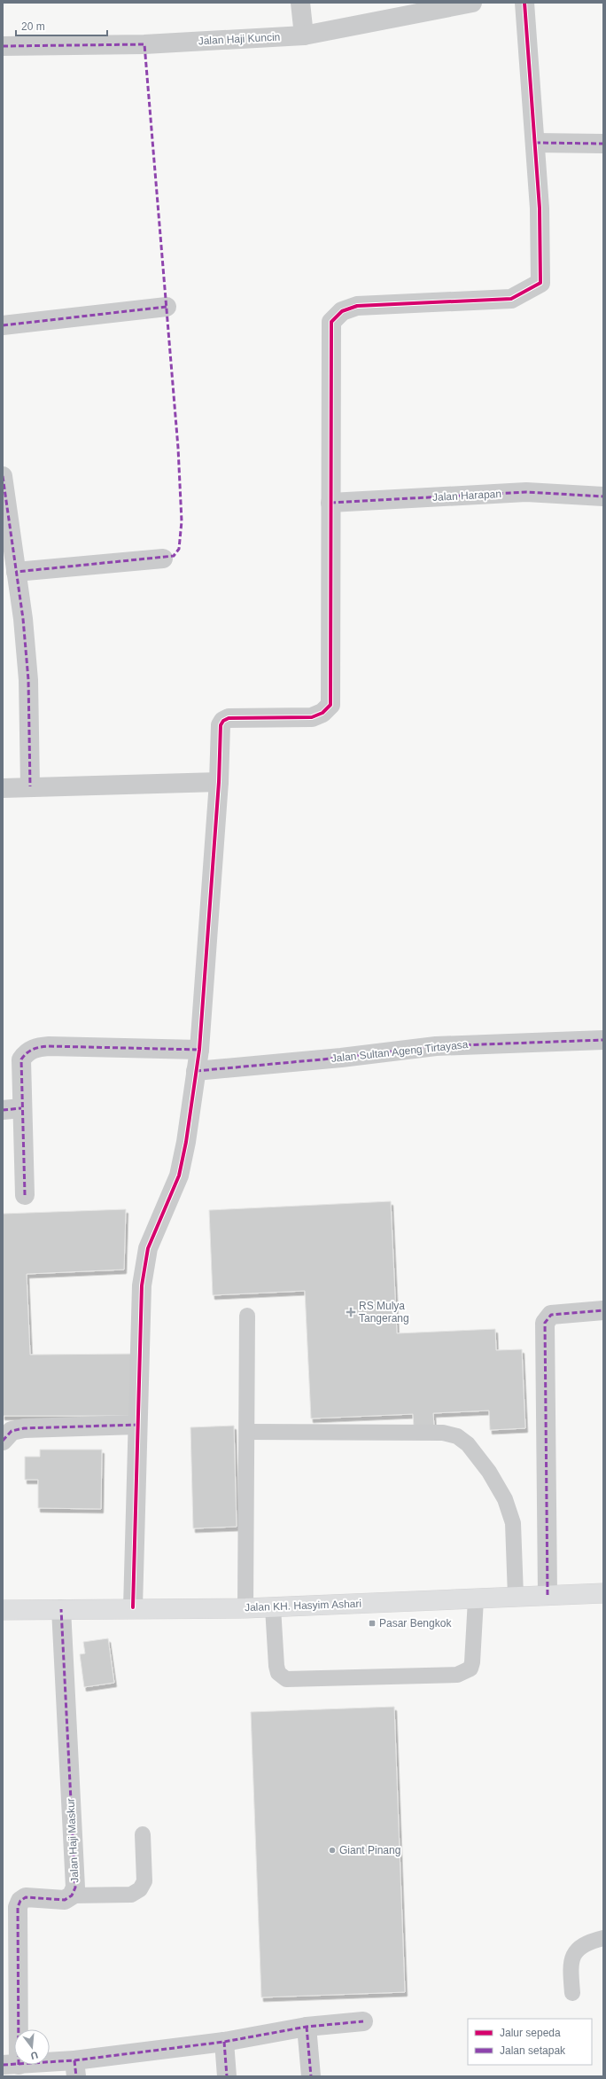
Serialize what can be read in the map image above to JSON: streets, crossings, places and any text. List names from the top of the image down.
{
  "streets": {
    "main road": ["Jalan KH. Hasyim Ashari"],
    "street": [
      "Jalan Haji Kuncin",
      "Jalan Harapan",
      "Jalan Sultan Ageng Tirtayasa",
      "Jalan Haji Maskur"
    ]
  },
  "crossings": [
    ["Jalan KH. Hasyim Ashari", "Jalan Haji Maskur"]
  ],
  "places": {
    "health": ["RS Mulya Tangerang"],
    "transit": ["Pasar Bengkok"],
    "other": ["Giant Pinang"]
  },
  "legend": ["Jalur sepeda", "Jalan setapak"],
  "scale_bar": "20 m",
  "north": "bottom"
}
